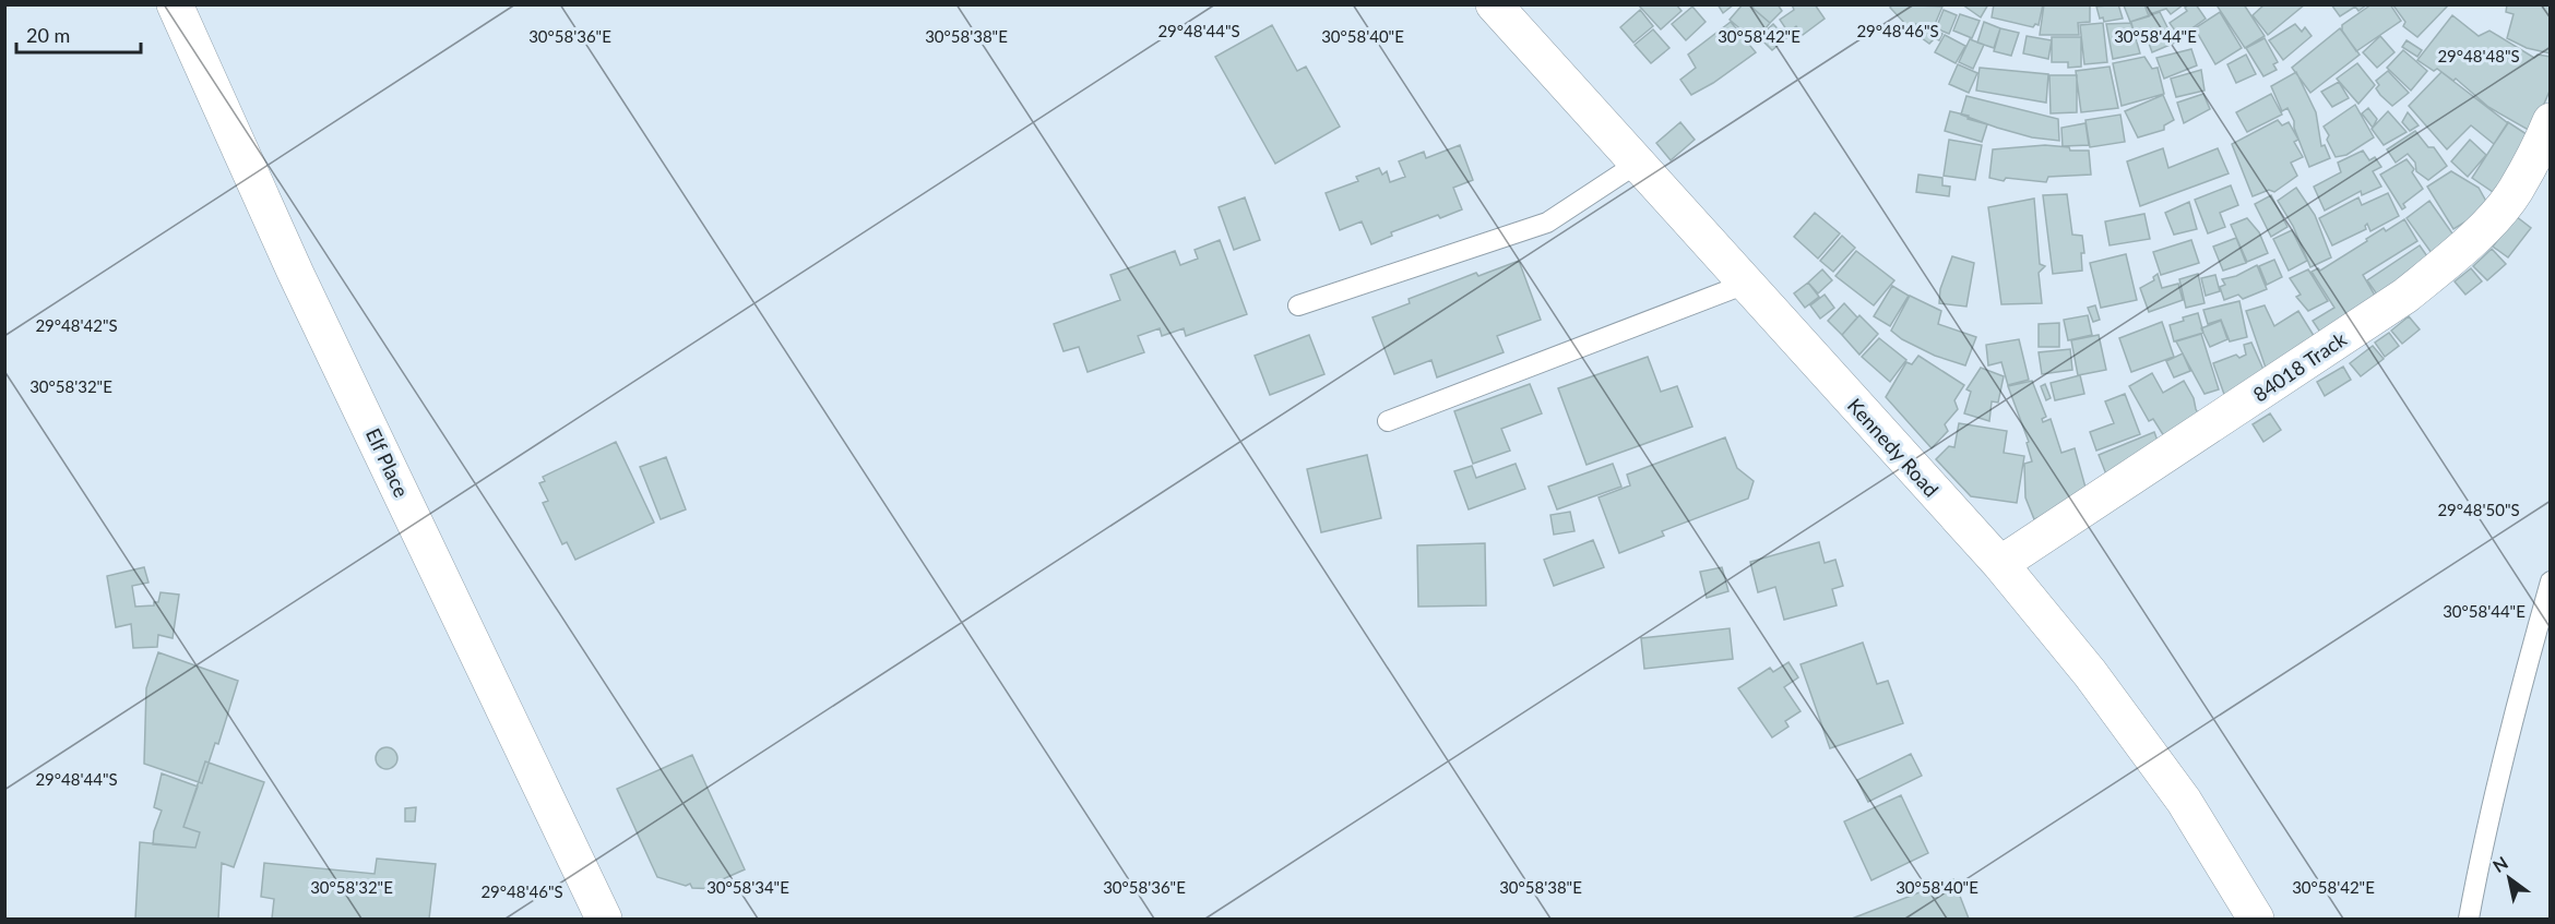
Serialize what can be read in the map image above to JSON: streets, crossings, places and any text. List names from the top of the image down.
{
  "streets": {
    "street": ["84018 Track", "Kennedy Road", "Elf Place"]
  },
  "crossings": [
    ["84018 Track", "Kennedy Road"]
  ],
  "scale_bar": "20 m",
  "north": "top left",
  "coordinates": [
    "29°48'44\"S",
    "29°48'46\"S",
    "30°58'36\"E",
    "30°58'38\"E",
    "30°58'40\"E",
    "30°58'42\"E",
    "30°58'44\"E",
    "29°48'48\"S",
    "29°48'42\"S",
    "30°58'32\"E",
    "29°48'50\"S",
    "30°58'34\"E"
  ]
}
